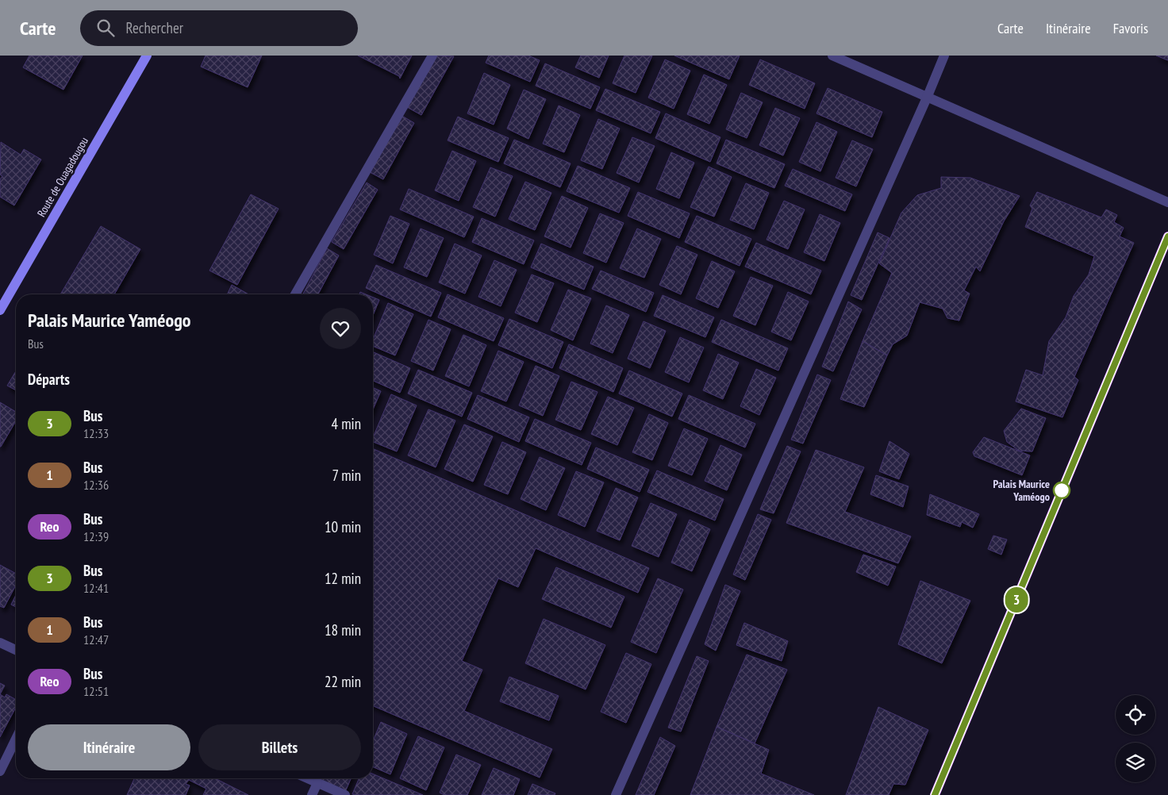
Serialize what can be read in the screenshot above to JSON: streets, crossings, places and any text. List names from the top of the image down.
{
  "streets": {
    "street": ["Route de Ouagadougou"]
  },
  "places": ["Palais Maurice Yaméogo"],
  "lines": ["bus line 3"],
  "page": {
    "header": "Carte",
    "search": "Rechercher",
    "nav": ["Carte", "Itinéraire", "Favoris"],
    "on_map": "3",
    "heading": [
      ["Palais Maurice Yaméogo", "Bus"],
      "Départs"
    ],
    "list": [
      {
        "mark": "3",
        "name": "Bus",
        "note": "12:33",
        "value": "4 min"
      },
      {
        "mark": "1",
        "name": "Bus",
        "note": "12:36",
        "value": "7 min"
      },
      {
        "mark": "Reo",
        "name": "Bus",
        "note": "12:39",
        "value": "10 min"
      },
      {
        "mark": "3",
        "name": "Bus",
        "note": "12:41",
        "value": "12 min"
      },
      {
        "mark": "1",
        "name": "Bus",
        "note": "12:47",
        "value": "18 min"
      },
      {
        "mark": "Reo",
        "name": "Bus",
        "note": "12:51",
        "value": "22 min"
      }
    ],
    "buttons": ["Itinéraire", "Billets"]
  }
}
